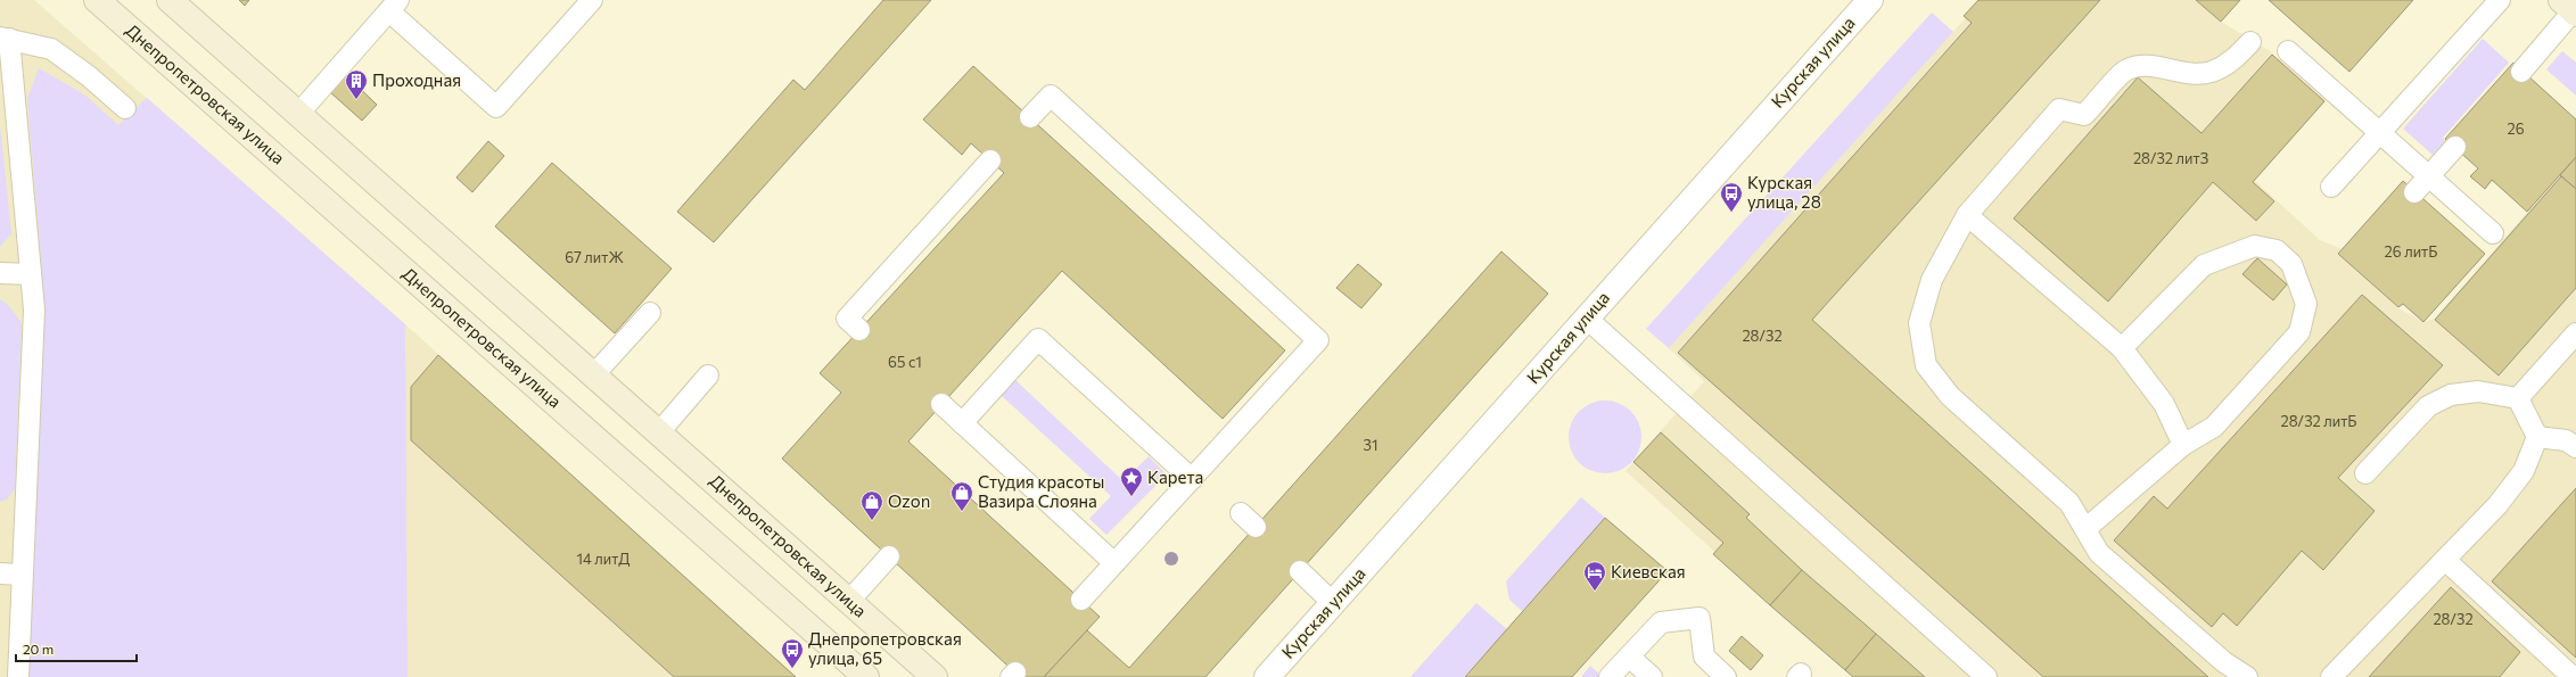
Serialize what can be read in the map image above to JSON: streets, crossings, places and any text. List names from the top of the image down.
{
  "streets": {
    "main road": ["Днепропетровская улица"],
    "street": ["Курская улица"]
  },
  "places": {
    "building": ["Проходная"],
    "bus stop": ["Курская улица, 28", "Днепропетровская улица, 65"],
    "place": ["Карета"],
    "shop": ["Студия красоты Вазира Слояна", "Ozon"],
    "hotel": ["Киевская"]
  },
  "house_numbers": [
    "26",
    "28/32 литЗ",
    "26 литБ",
    "67 литЖ",
    "28/32",
    "65 с1",
    "28/32 литБ",
    "31",
    "14 литД",
    "28/32"
  ],
  "scale_bar": "20 m"
}
